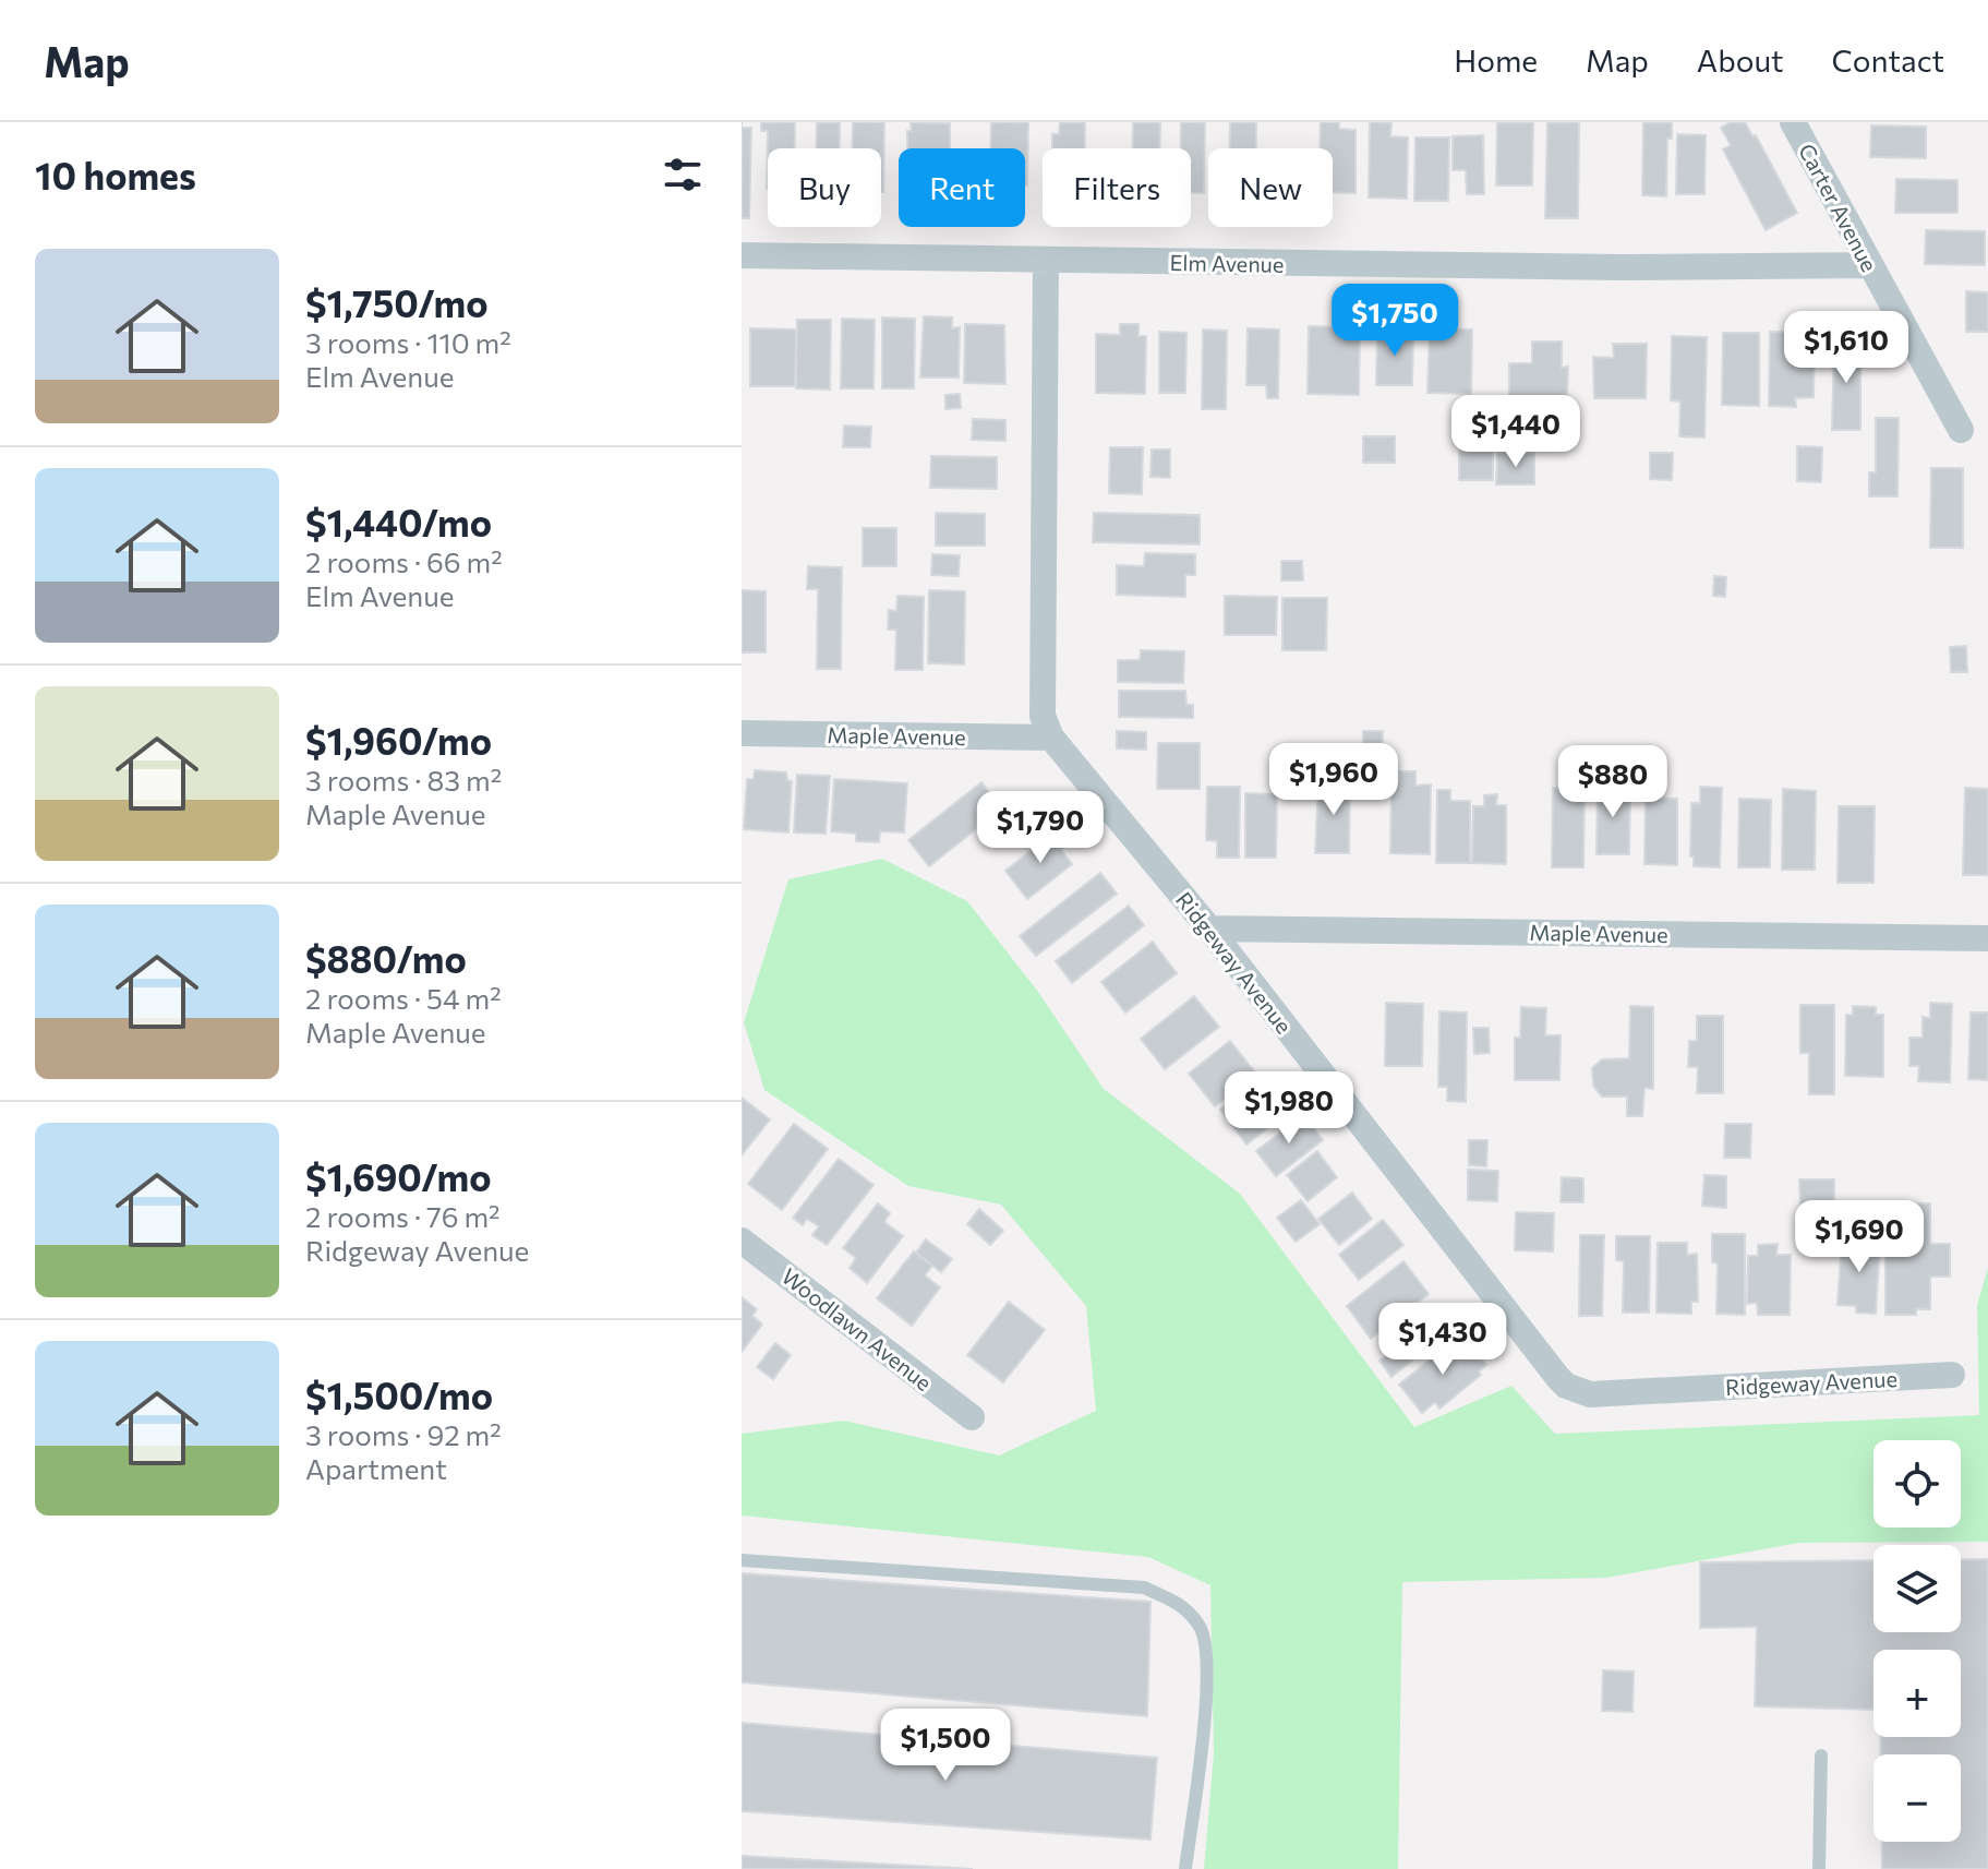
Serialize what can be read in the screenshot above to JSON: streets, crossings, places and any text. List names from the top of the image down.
{
  "streets": {
    "street": [
      "Carter Avenue",
      "Elm Avenue",
      "Maple Avenue",
      "Ridgeway Avenue",
      "Woodlawn Avenue"
    ]
  },
  "crossings": [
    ["Carter Avenue", "Elm Avenue"],
    ["Elm Avenue", "Ridgeway Avenue"],
    ["Maple Avenue", "Ridgeway Avenue"]
  ],
  "page": {
    "header": "Map",
    "nav": [
      "Home",
      "Map",
      "About",
      "Contact"
    ],
    "heading": "10 homes",
    "chip": [
      "Buy",
      "Rent",
      "Filters",
      "New"
    ],
    "list": [
      {
        "name": "$1,750/mo",
        "note": "3 rooms · 110 m² · Elm Avenue"
      },
      {
        "name": "$1,440/mo",
        "note": "2 rooms · 66 m² · Elm Avenue"
      },
      {
        "name": "$1,960/mo",
        "note": "3 rooms · 83 m² · Maple Avenue"
      },
      {
        "name": "$880/mo",
        "note": "2 rooms · 54 m² · Maple Avenue"
      },
      {
        "name": "$1,690/mo",
        "note": "2 rooms · 76 m² · Ridgeway Avenue"
      },
      {
        "name": "$1,500/mo",
        "note": "3 rooms · 92 m² · Apartment"
      }
    ],
    "price": [
      "$1,750",
      "$1,610",
      "$1,440",
      "$1,960",
      "$880",
      "$1,790",
      "$1,980",
      "$1,690",
      "$1,430",
      "$1,500"
    ],
    "map_buttons": ["+", "−"]
  }
}
